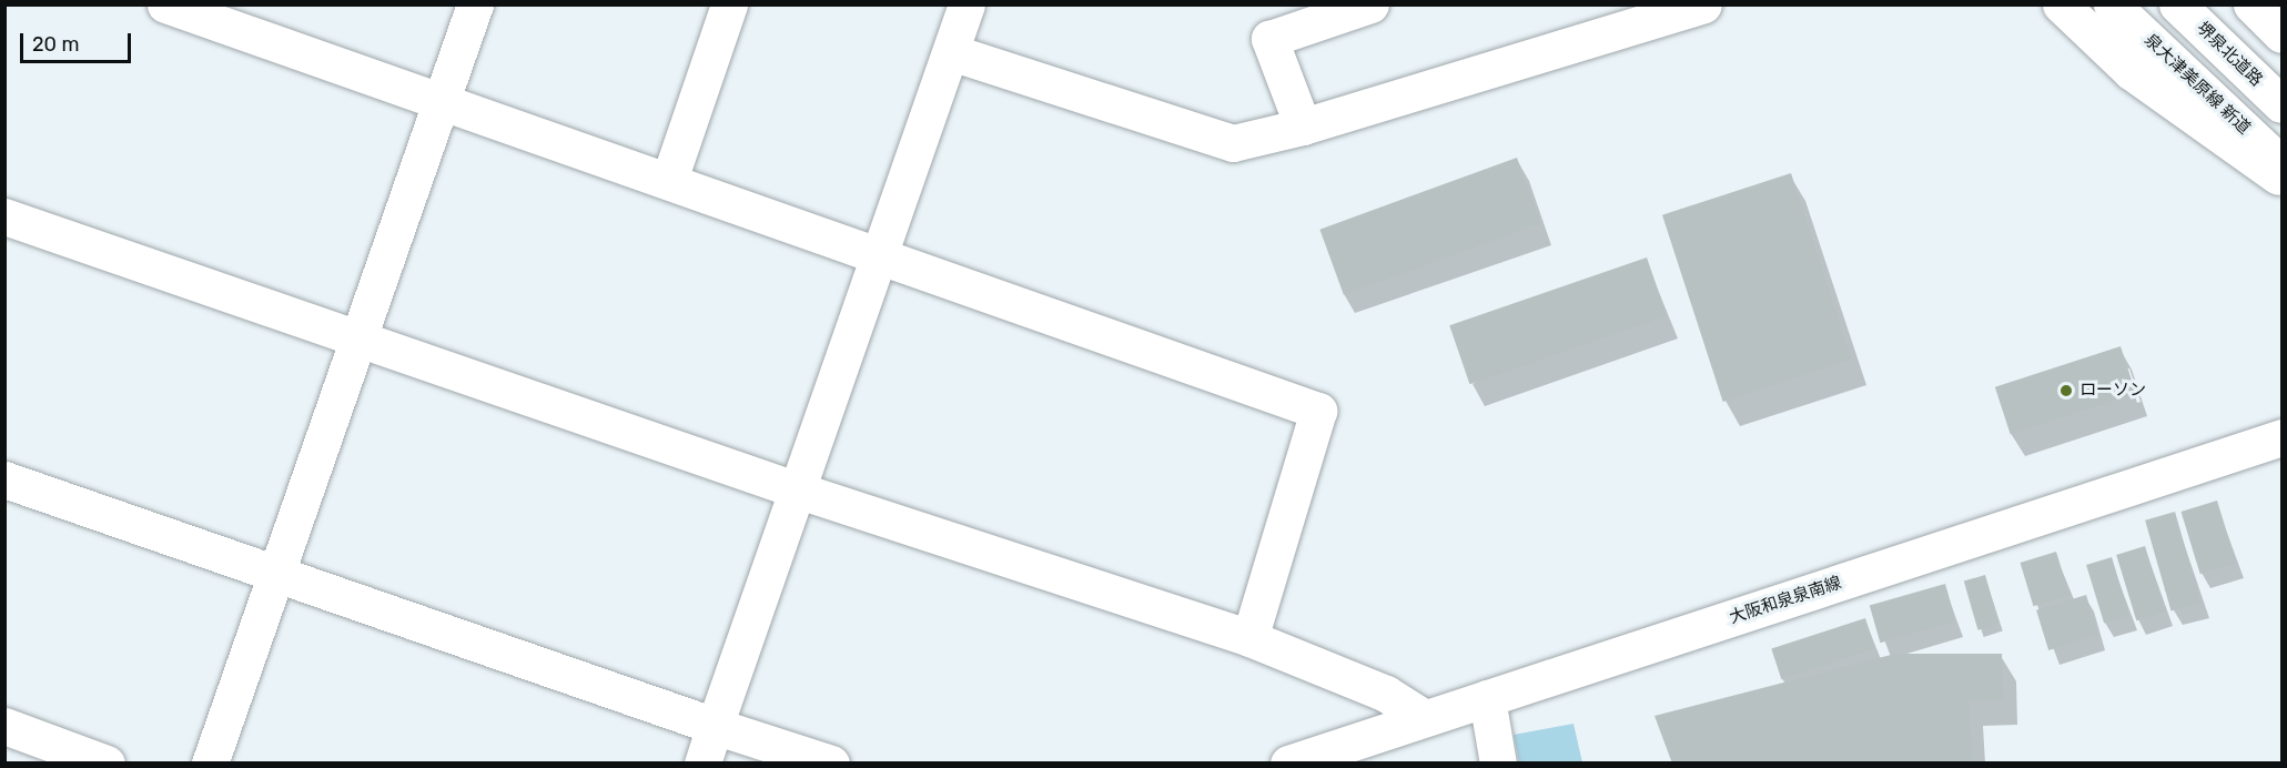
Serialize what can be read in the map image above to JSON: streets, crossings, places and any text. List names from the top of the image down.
{
  "streets": {
    "main road": ["堺泉北道路", "泉大津美原線 新道", "大阪和泉泉南線"]
  },
  "places": ["ローソン"],
  "scale_bar": "20 m"
}
